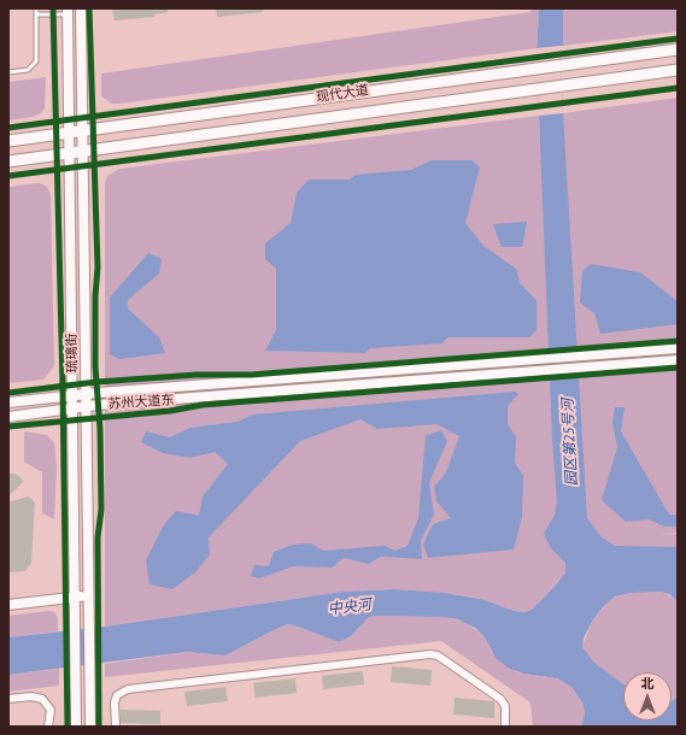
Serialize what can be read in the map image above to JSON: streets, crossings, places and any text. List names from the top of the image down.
{
  "streets": {
    "main road": ["现代大道", "琉璃街", "苏州大道东"]
  },
  "crossings": [
    ["现代大道", "琉璃街"],
    ["琉璃街", "苏州大道东"]
  ],
  "water": ["园区第25号河", "中央河"],
  "north": "top"
}
